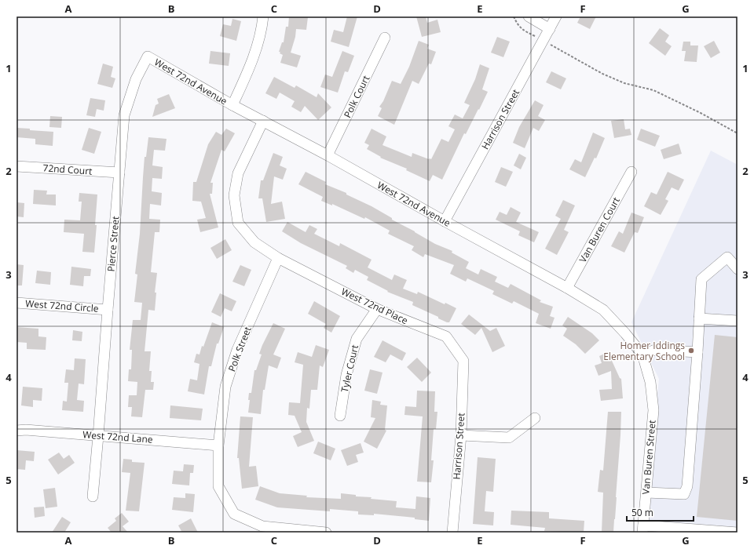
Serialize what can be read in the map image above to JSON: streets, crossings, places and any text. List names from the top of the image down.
{
  "streets": {
    "street": [
      "West 72nd Avenue",
      "Polk Court",
      "Harrison Street",
      "72nd Court",
      "Van Buren Court",
      "Pierce Street",
      "West 72nd Circle",
      "West 72nd Place",
      "Polk Street",
      "Tyler Court",
      "West 72nd Lane",
      "Van Buren Street"
    ]
  },
  "crossings": [
    ["West 72nd Avenue", "Polk Court"],
    ["West 72nd Avenue", "Harrison Street"],
    ["West 72nd Avenue", "Van Buren Court"],
    ["West 72nd Avenue", "Pierce Street"],
    ["West 72nd Avenue", "West 72nd Place"],
    ["West 72nd Avenue", "Van Buren Street"],
    ["Harrison Street", "West 72nd Place"],
    ["72nd Court", "Pierce Street"],
    ["Pierce Street", "West 72nd Circle"],
    ["Pierce Street", "West 72nd Lane"],
    ["West 72nd Place", "Polk Street"],
    ["West 72nd Place", "Tyler Court"],
    ["Polk Street", "West 72nd Lane"]
  ],
  "places": ["Homer Iddings Elementary School"],
  "scale_bar": "50 m",
  "grid": {
    "columns": [
      "A",
      "B",
      "C",
      "D",
      "E",
      "F",
      "G"
    ],
    "rows": [
      "1",
      "2",
      "3",
      "4",
      "5"
    ]
  }
}
